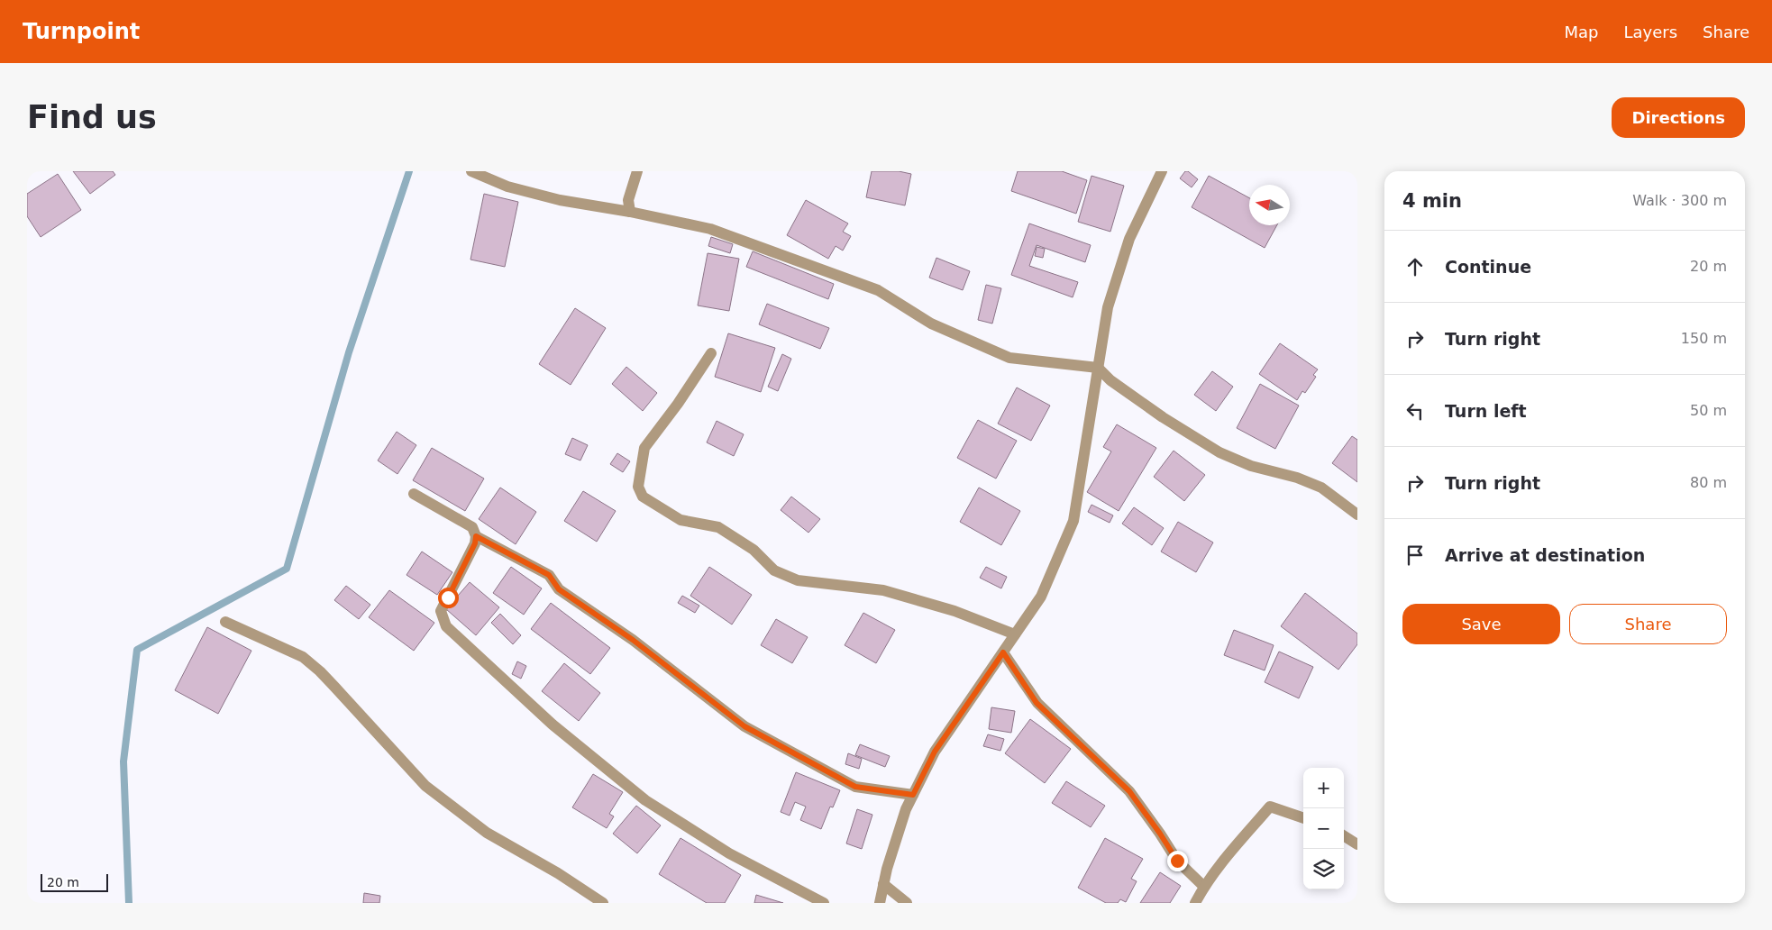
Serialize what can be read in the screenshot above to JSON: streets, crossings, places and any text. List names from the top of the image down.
{
  "scale_bar": "20 m",
  "north": "left",
  "page": {
    "header": "Turnpoint",
    "nav": ["Map", "Layers", "Share"],
    "buttons": [
      "Directions",
      ["Save", "Share"]
    ],
    "title": "Find us",
    "heading": ["4 min", "Walk · 300 m"],
    "list": [
      ["Continue", "20 m"],
      ["Turn right", "150 m"],
      ["Turn left", "50 m"],
      ["Turn right", "80 m"],
      "Arrive at destination"
    ],
    "map_buttons": ["+", "−"],
    "scale": "20 m"
  }
}
